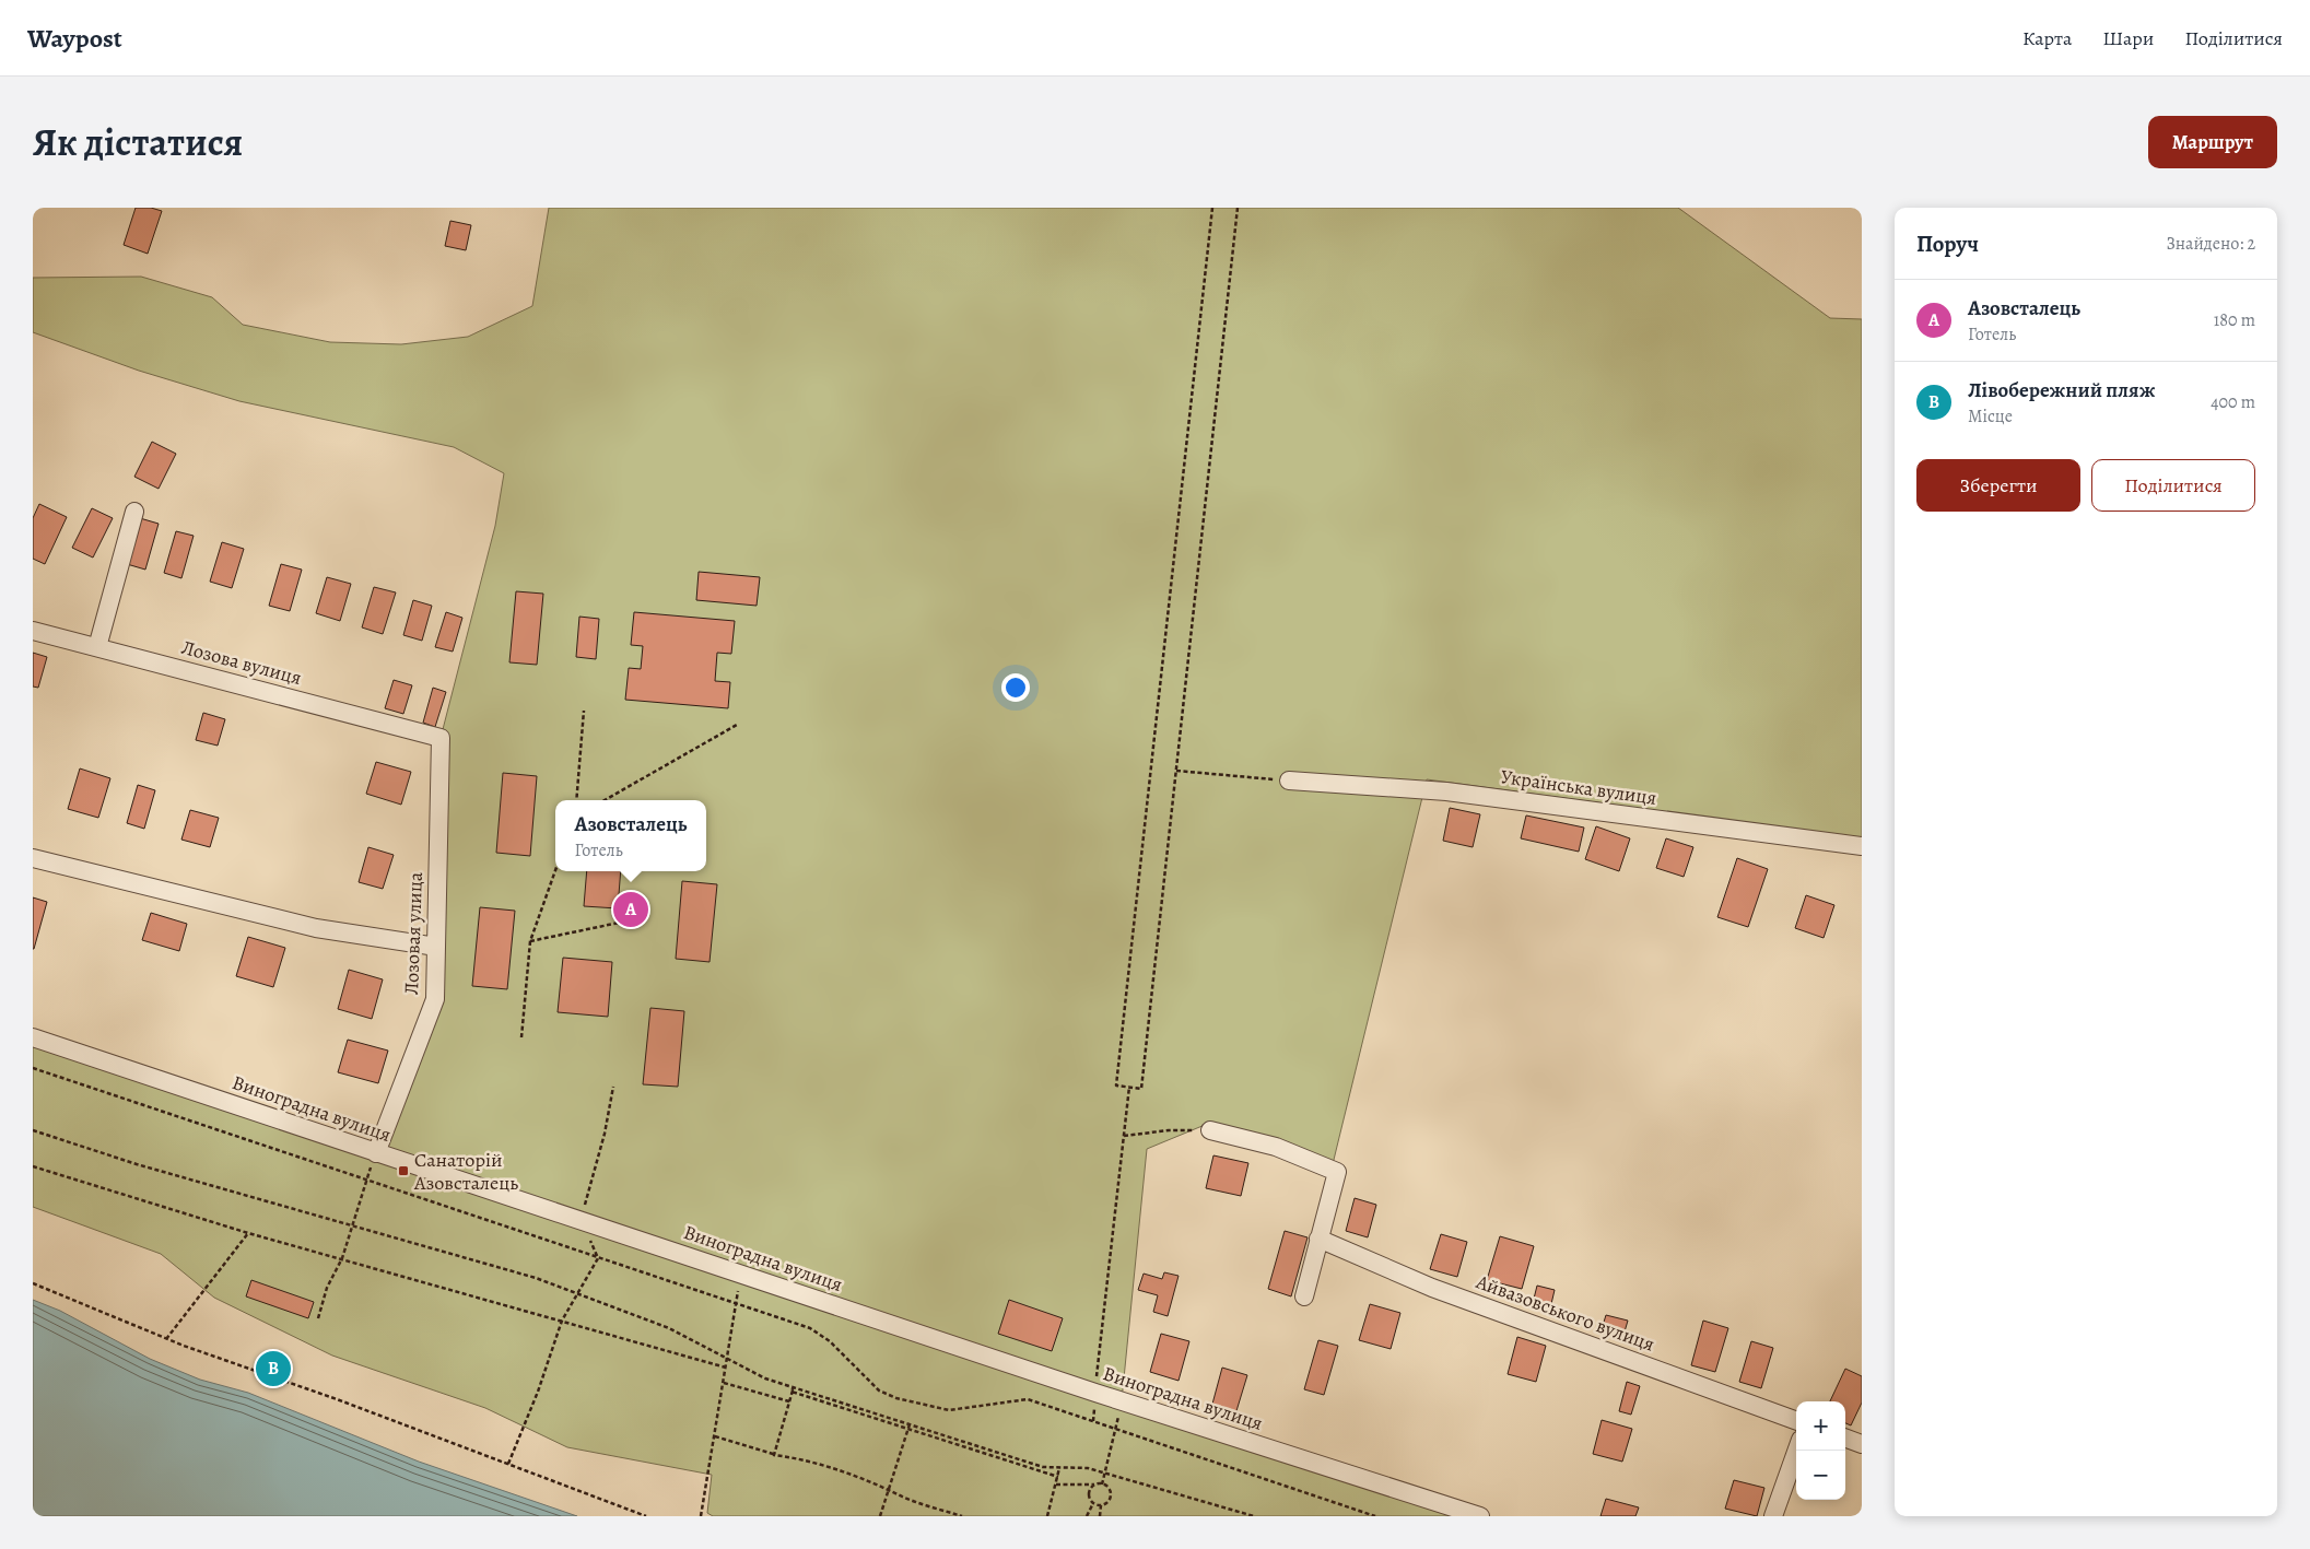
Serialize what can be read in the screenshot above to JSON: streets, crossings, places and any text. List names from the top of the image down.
{
  "streets": {
    "street": [
      "Лозова вулиця",
      "Українська вулиця",
      "Лозовая улица",
      "Виноградна вулиця",
      "Айвазовського вулиця"
    ]
  },
  "crossings": [
    ["Лозова вулиця", "Лозовая улица"],
    ["Лозовая улица", "Виноградна вулиця"]
  ],
  "places": {
    "transit": ["Санаторій Азовсталець"]
  },
  "page": {
    "header": "Waypost",
    "nav": ["Карта", "Шари", "Поділитися"],
    "title": "Як дістатися",
    "buttons": [
      "Маршрут",
      ["Зберегти", "Поділитися"]
    ],
    "heading": ["Поруч", "Знайдено: 2"],
    "list": [
      {
        "mark": "A",
        "name": "Азовсталець",
        "note": "Готель",
        "value": "180 m"
      },
      {
        "mark": "B",
        "name": "Лівобережний пляж",
        "note": "Місце",
        "value": "400 m"
      }
    ],
    "popup": ["Азовсталець", "Готель"],
    "pins": ["A", "B"],
    "map_buttons": ["+", "−"]
  }
}
